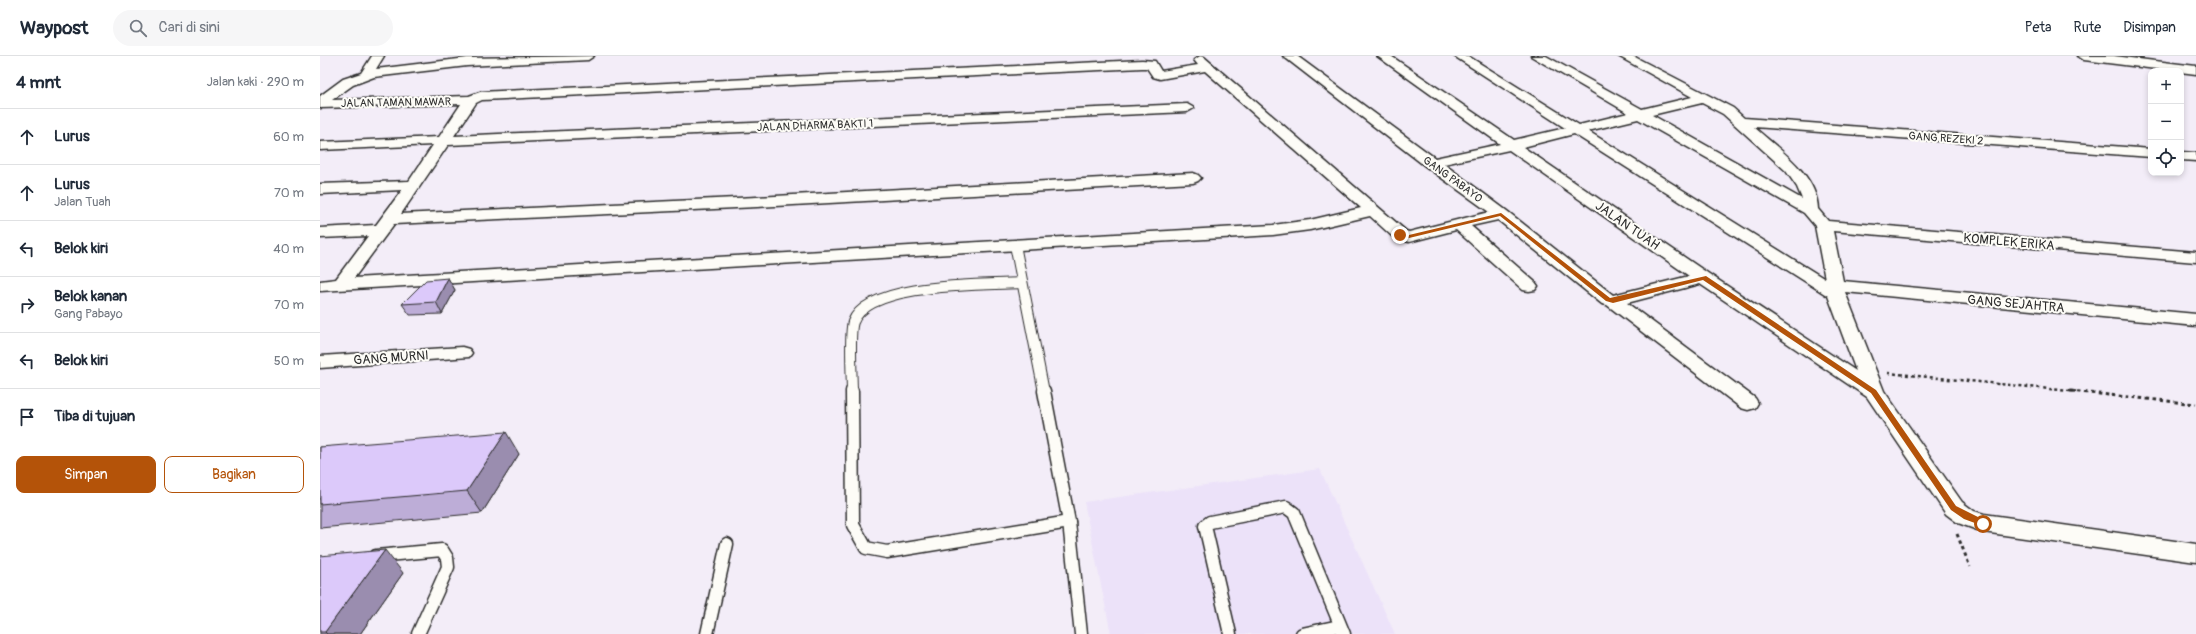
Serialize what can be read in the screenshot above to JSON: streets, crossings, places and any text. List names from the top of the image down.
{
  "streets": {
    "street": [
      "JALAN TAMAN MAWAR",
      "JALAN DHARMA BAKTI 1",
      "GANG REZEKI 2",
      "GANG PABAYO",
      "JALAN TUAH",
      "KOMPLEK ERIKA",
      "GANG SEJAHTRA",
      "GANG MURNI"
    ]
  },
  "page": {
    "header": "Waypost",
    "search": "Cari di sini",
    "nav": ["Peta", "Rute", "Disimpan"],
    "heading": ["4 mnt", "Jalan kaki · 290 m"],
    "map_buttons": ["+", "−"],
    "list": [
      ["Lurus", "60 m"],
      ["Lurus", "Jalan Tuah", "70 m"],
      ["Belok kiri", "40 m"],
      ["Belok kanan", "Gang Pabayo", "70 m"],
      ["Belok kiri", "50 m"],
      "Tiba di tujuan"
    ],
    "buttons": ["Simpan", "Bagikan"]
  }
}
